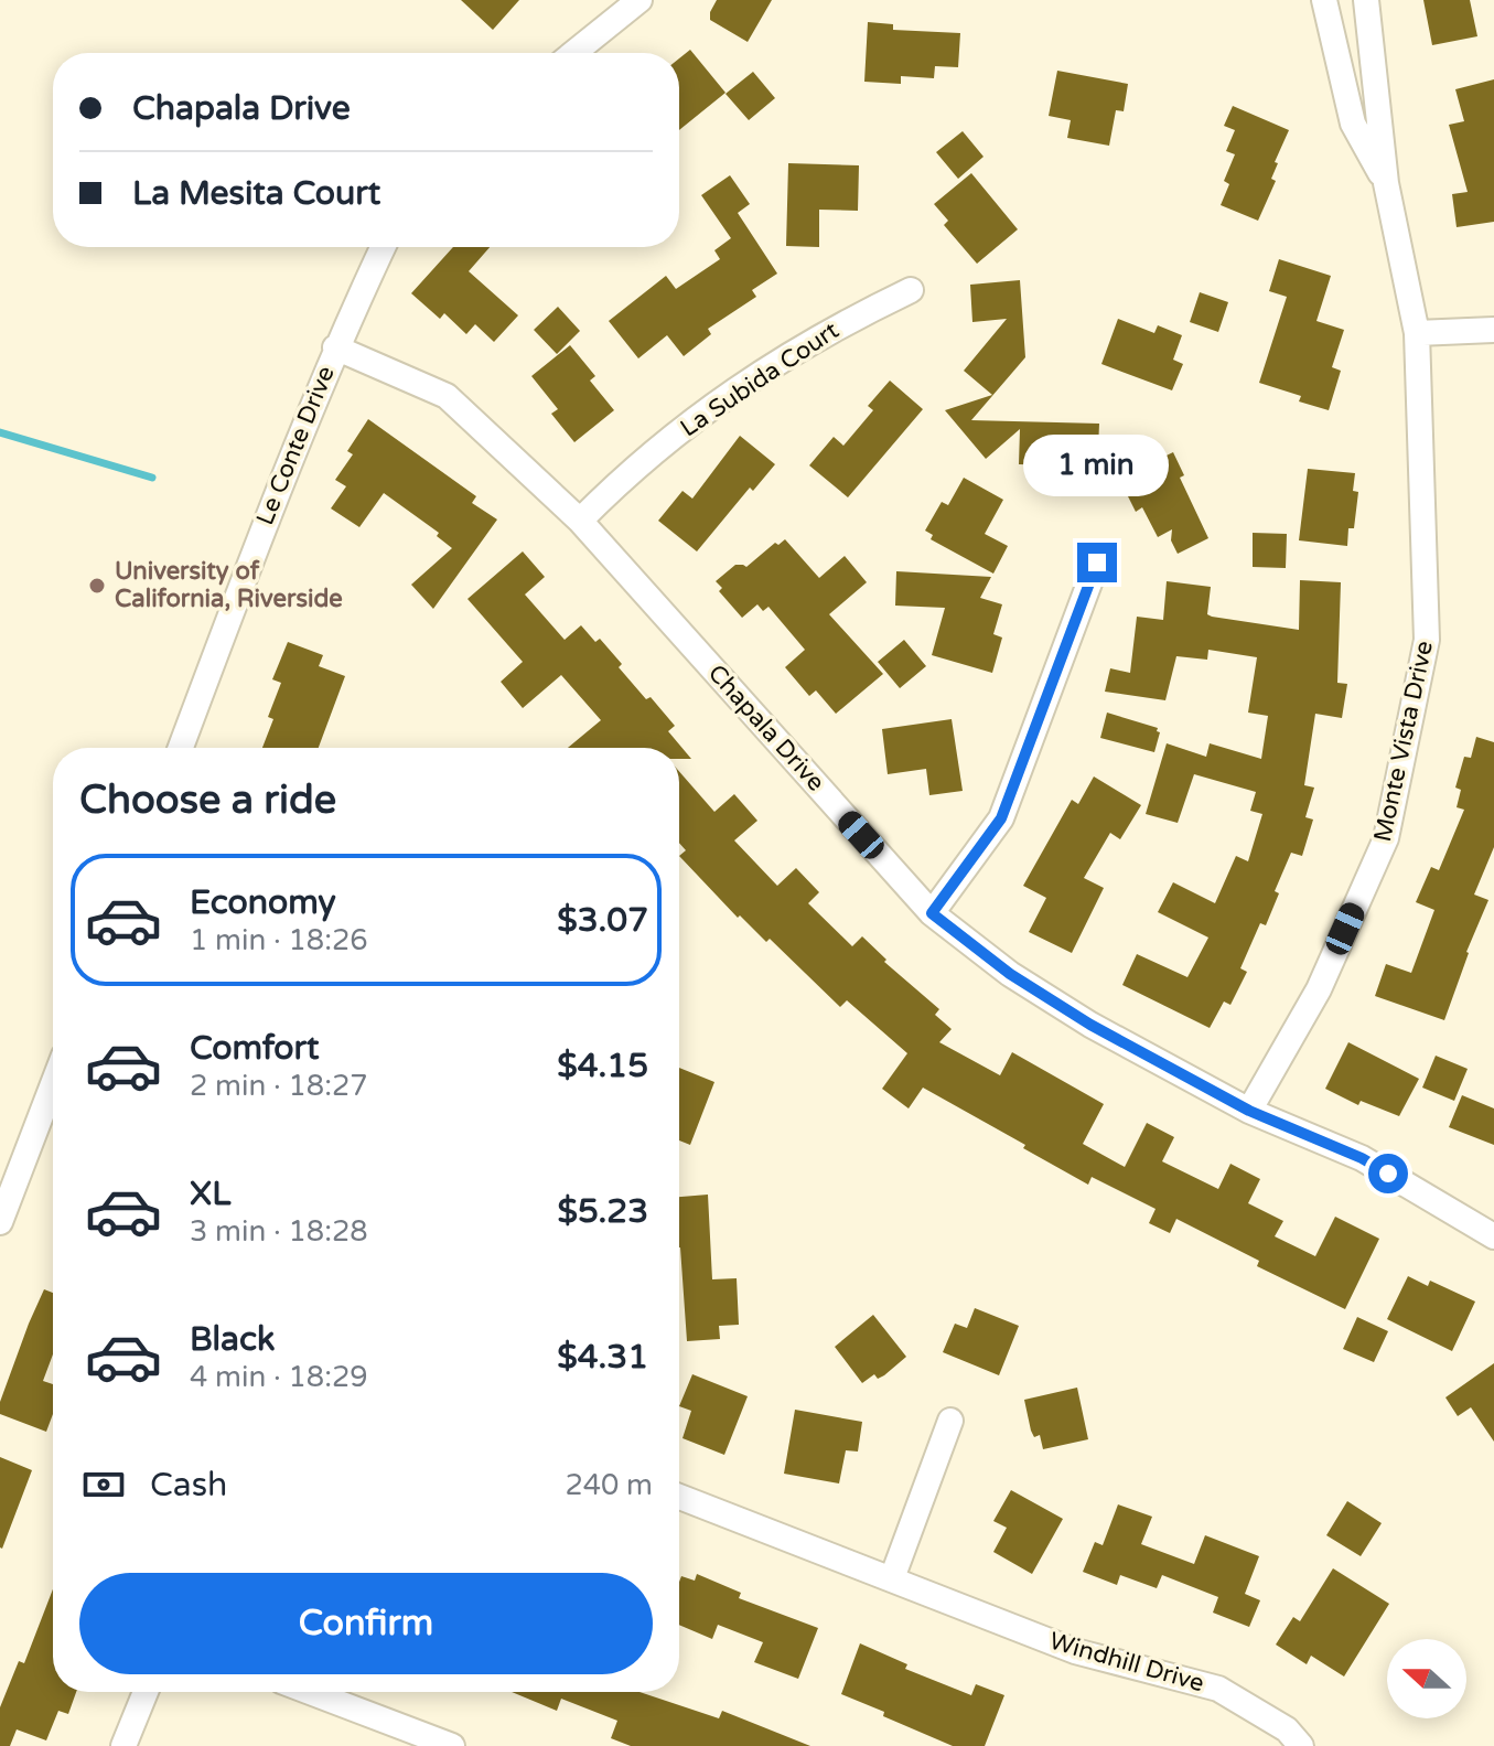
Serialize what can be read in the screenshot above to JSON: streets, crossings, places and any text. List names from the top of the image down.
{
  "streets": {
    "street": [
      "La Subida Court",
      "Le Conte Drive",
      "Chapala Drive",
      "Monte Vista Drive",
      "Windhill Drive"
    ]
  },
  "crossings": [
    ["La Subida Court", "Chapala Drive"],
    ["Le Conte Drive", "Chapala Drive"],
    ["Chapala Drive", "Monte Vista Drive"]
  ],
  "places": ["University of California, Riverside"],
  "north": "left",
  "page": {
    "banner": ["Chapala Drive", "La Mesita Court"],
    "bubble": "1 min",
    "heading": "Choose a ride",
    "list": [
      {
        "name": "Economy",
        "note": "1 min · 18:26",
        "value": "$3.07"
      },
      {
        "name": "Comfort",
        "note": "2 min · 18:27",
        "value": "$4.15"
      },
      {
        "name": "XL",
        "note": "3 min · 18:28",
        "value": "$5.23"
      },
      {
        "name": "Black",
        "note": "4 min · 18:29",
        "value": "$4.31"
      }
    ],
    "pay": ["Cash", "240 m"],
    "buttons": "Confirm"
  }
}
